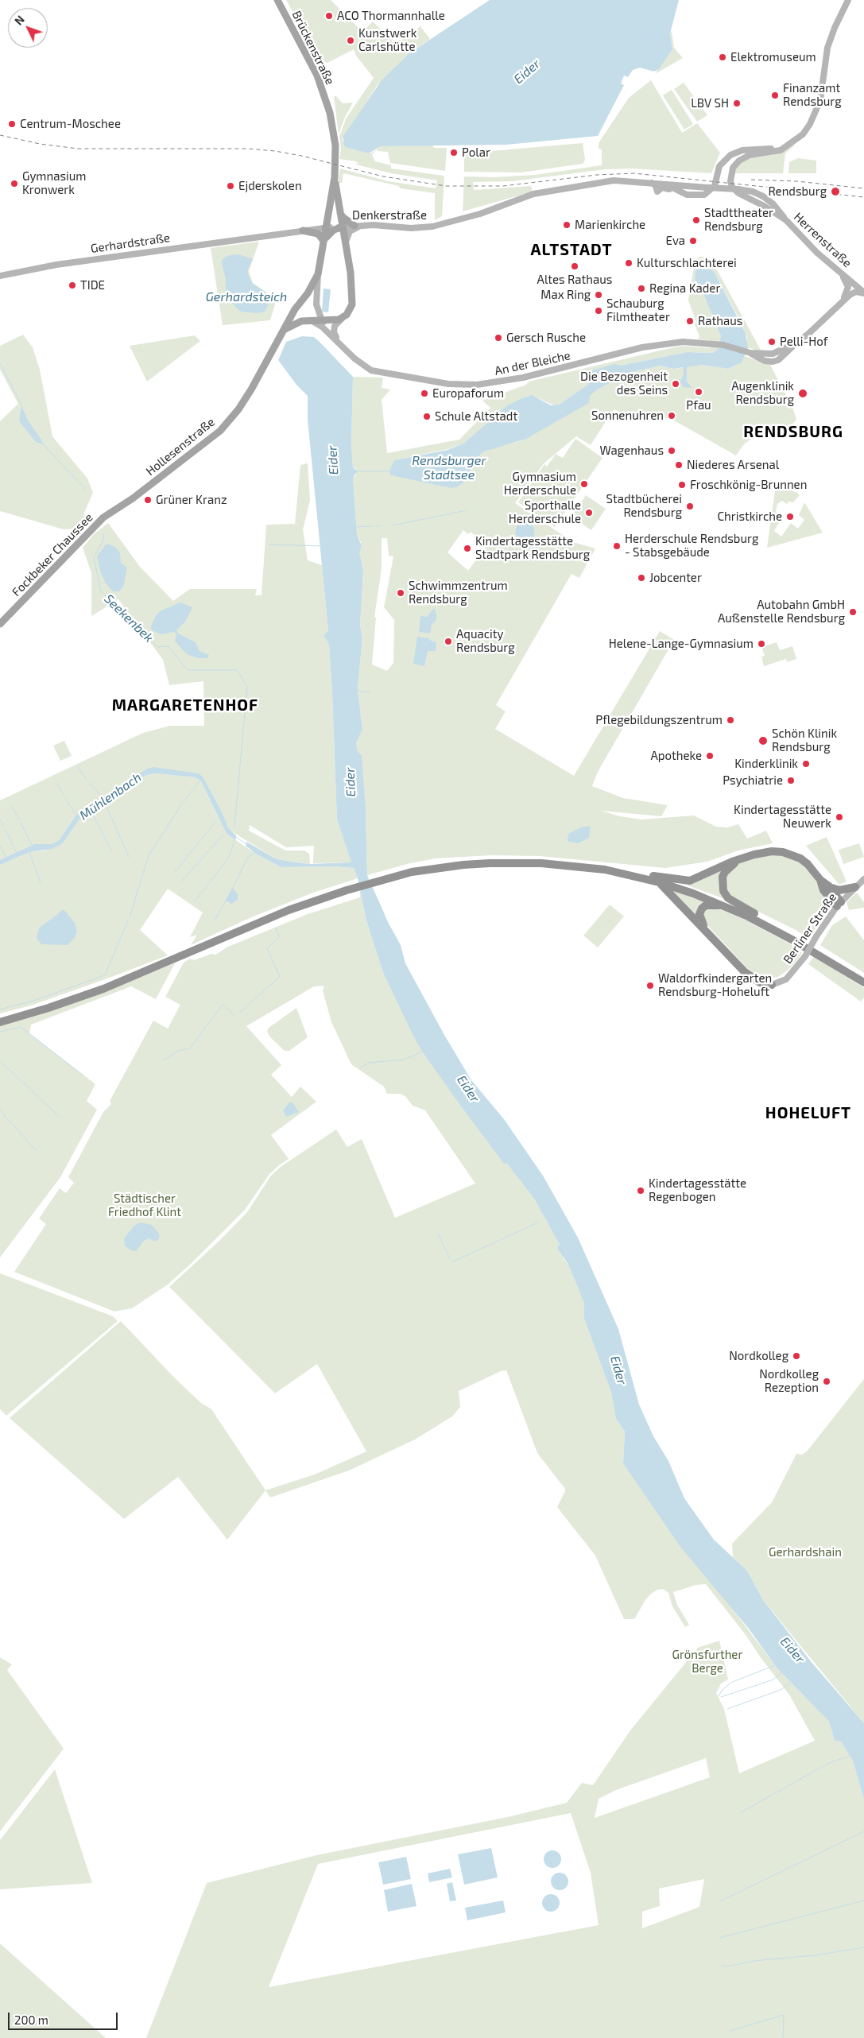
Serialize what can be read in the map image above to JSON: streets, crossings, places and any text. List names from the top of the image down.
{
  "streets": {
    "main road": [
      "Brückenstraße",
      "Denkerstraße",
      "Herrenstraße",
      "Gerhardstraße",
      "An der Bleiche",
      "Hollesenstraße",
      "Fockbeker Chaussee",
      "Berliner Straße"
    ]
  },
  "crossings": [
    ["Brückenstraße", "Denkerstraße"],
    ["Brückenstraße", "Gerhardstraße"],
    ["Brückenstraße", "An der Bleiche"],
    ["Brückenstraße", "Hollesenstraße"],
    ["An der Bleiche", "Hollesenstraße"],
    ["Hollesenstraße", "Fockbeker Chaussee"]
  ],
  "districts": [
    "ALTSTADT",
    "RENDSBURG",
    "MARGARETENHOF",
    "HOHELUFT"
  ],
  "water": [
    "Eider",
    "Gerhardsteich",
    "Rendsburger Stadtsee",
    "Seekenbek",
    "Mühlenbach"
  ],
  "parks": ["Städtischer Friedhof Klint", "Gerhardshain", "Grönsfurther Berge"],
  "places": [
    "ACO Thormannhalle",
    "Kunstwerk Carlshütte",
    "Elektromuseum",
    "Finanzamt Rendsburg",
    "LBV SH",
    "Centrum-Moschee",
    "Polar",
    "Gymnasium Kronwerk",
    "Ejderskolen",
    "Rendsburg",
    "Stadttheater Rendsburg",
    "Marienkirche",
    "Eva",
    "Kulturschlachterei",
    "Altes Rathaus",
    "TIDE",
    "Regina Kader",
    "Max Ring",
    "Schauburg Filmtheater",
    "Rathaus",
    "Gersch Rusche",
    "Pelli-Hof",
    "Die Bezogenheit des Seins",
    "Pfau",
    "Europaforum",
    "Augenklinik Rendsburg",
    "Sonnenuhren",
    "Schule Altstadt",
    "Wagenhaus",
    "Niederes Arsenal",
    "Gymnasium Herderschule",
    "Froschkönig-Brunnen",
    "Grüner Kranz",
    "Stadtbücherei Rendsburg",
    "Sporthalle Herderschule",
    "Christkirche",
    "Herderschule Rendsburg - Stabsgebäude",
    "Kindertagesstätte Stadtpark Rendsburg",
    "Jobcenter",
    "Schwimmzentrum Rendsburg",
    "Autobahn GmbH Außenstelle Rendsburg",
    "Aquacity Rendsburg",
    "Helene-Lange-Gymnasium",
    "Pflegebildungszentrum",
    "Schön Klinik Rendsburg",
    "Apotheke",
    "Kinderklinik",
    "Psychiatrie",
    "Kindertagesstätte Neuwerk",
    "Waldorfkindergarten Rendsburg-Hoheluft",
    "Kindertagesstätte Regenbogen",
    "Nordkolleg",
    "Nordkolleg Rezeption"
  ],
  "scale_bar": "200 m",
  "north": "top left"
}
